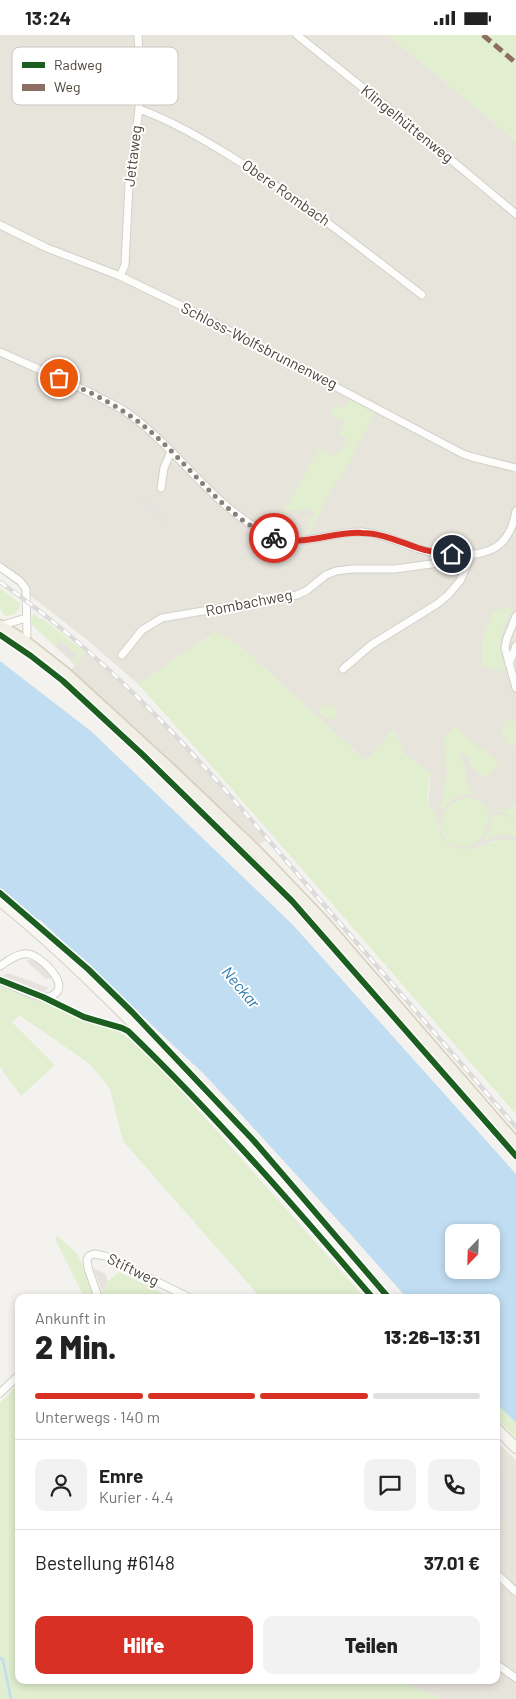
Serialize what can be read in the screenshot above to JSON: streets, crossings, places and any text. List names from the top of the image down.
{
  "streets": {
    "street": [
      "Klingelhüttenweg",
      "Jettaweg",
      "Obere Rombach",
      "Schloss-Wolfsbrunnenweg",
      "Rombachweg",
      "Stiftweg"
    ]
  },
  "crossings": [
    ["Jettaweg", "Obere Rombach"],
    ["Jettaweg", "Schloss-Wolfsbrunnenweg"]
  ],
  "water": ["Neckar"],
  "legend": ["Radweg", "Weg"],
  "north": "bottom left",
  "page": {
    "status": "13:24",
    "heading": ["2 Min.", "Ankunft in", "13:26–13:31"],
    "panel": [
      "Emre",
      "Kurier · 4.4",
      "Bestellung #6148",
      "37.01 €"
    ],
    "bar": "Unterwegs · 140 m",
    "buttons": ["Hilfe", "Teilen"]
  }
}
